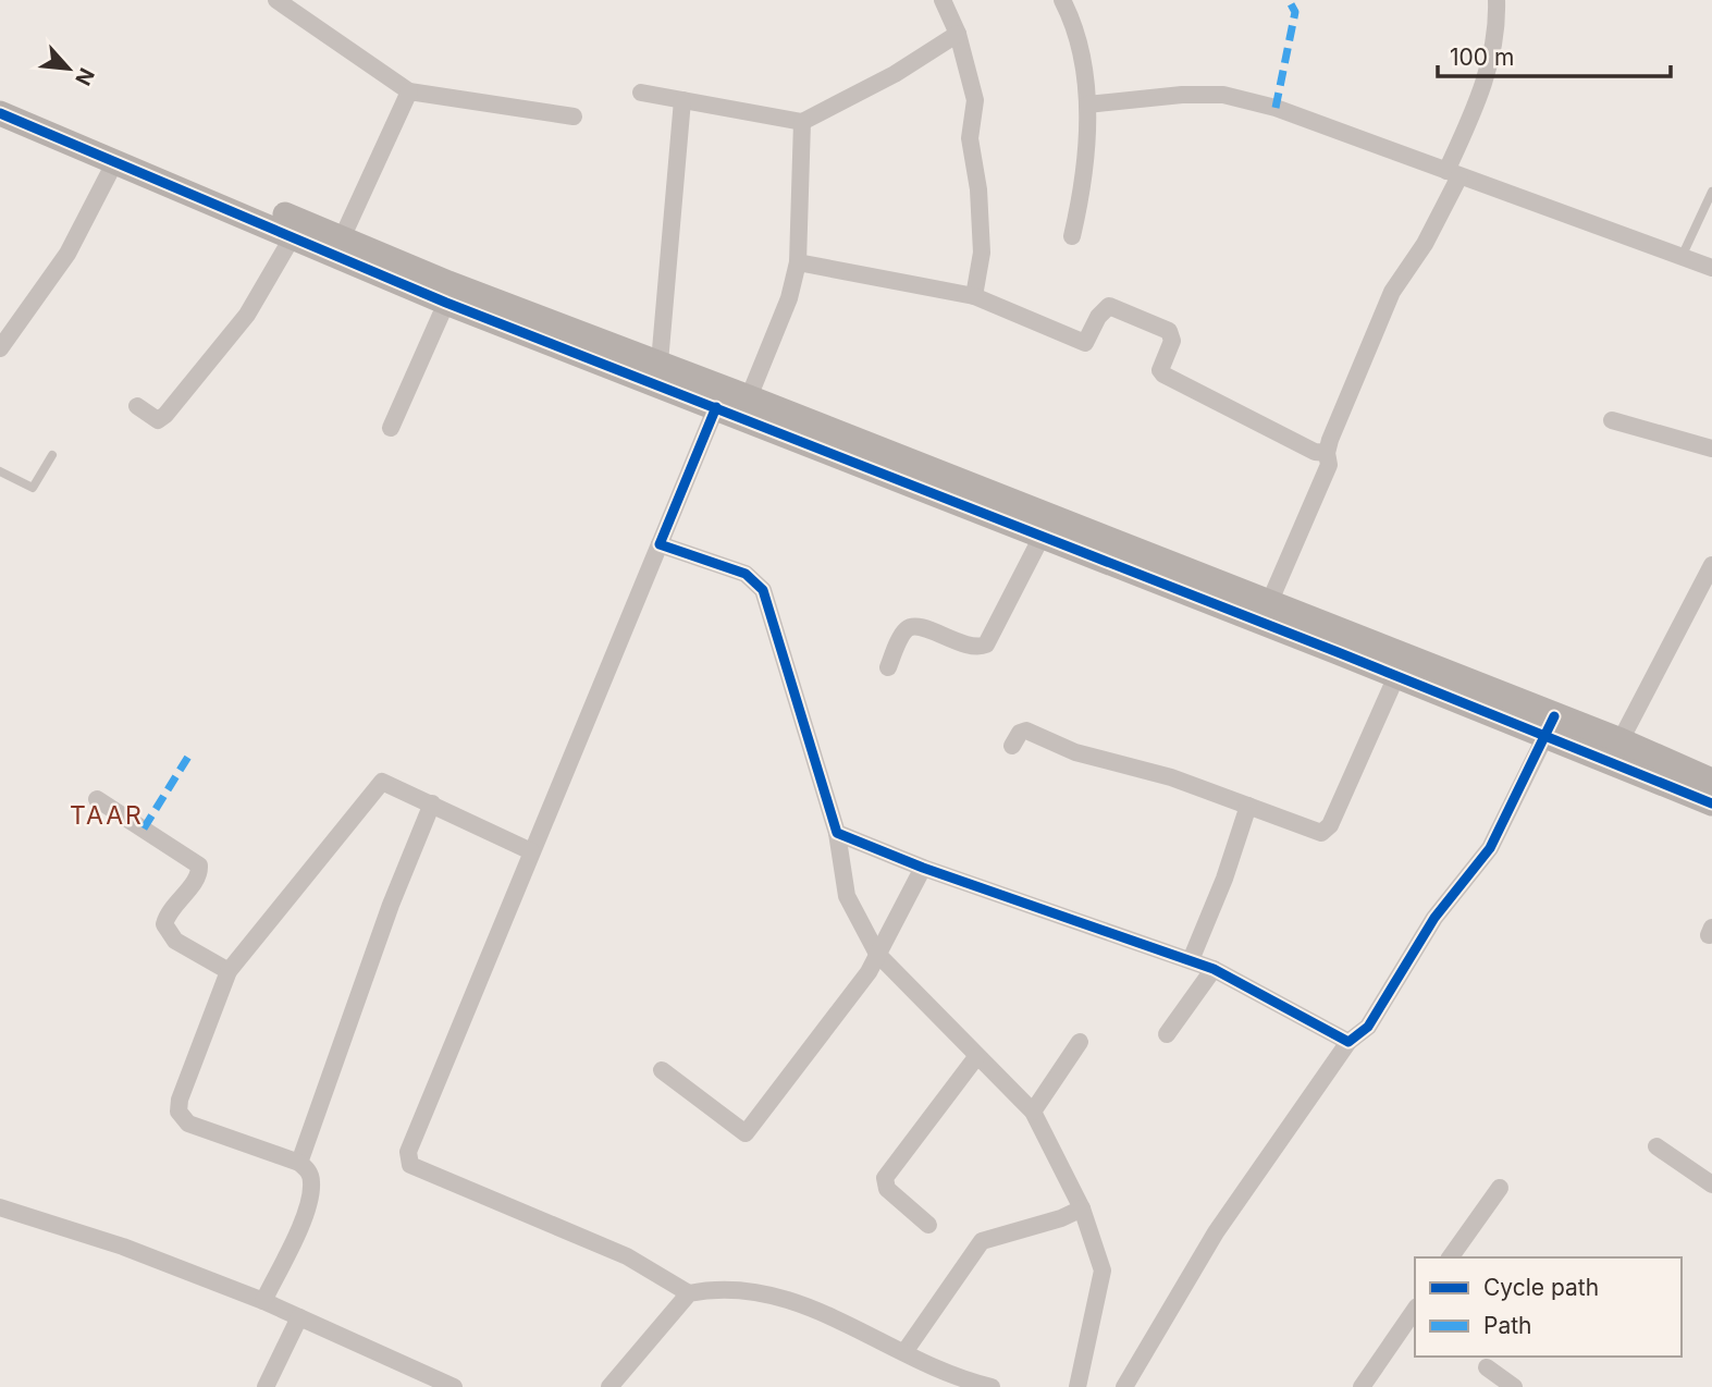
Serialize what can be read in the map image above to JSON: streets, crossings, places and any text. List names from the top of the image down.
{
  "districts": ["TAAR"],
  "legend": ["Cycle path", "Path"],
  "scale_bar": "100 m",
  "north": "bottom right"
}
